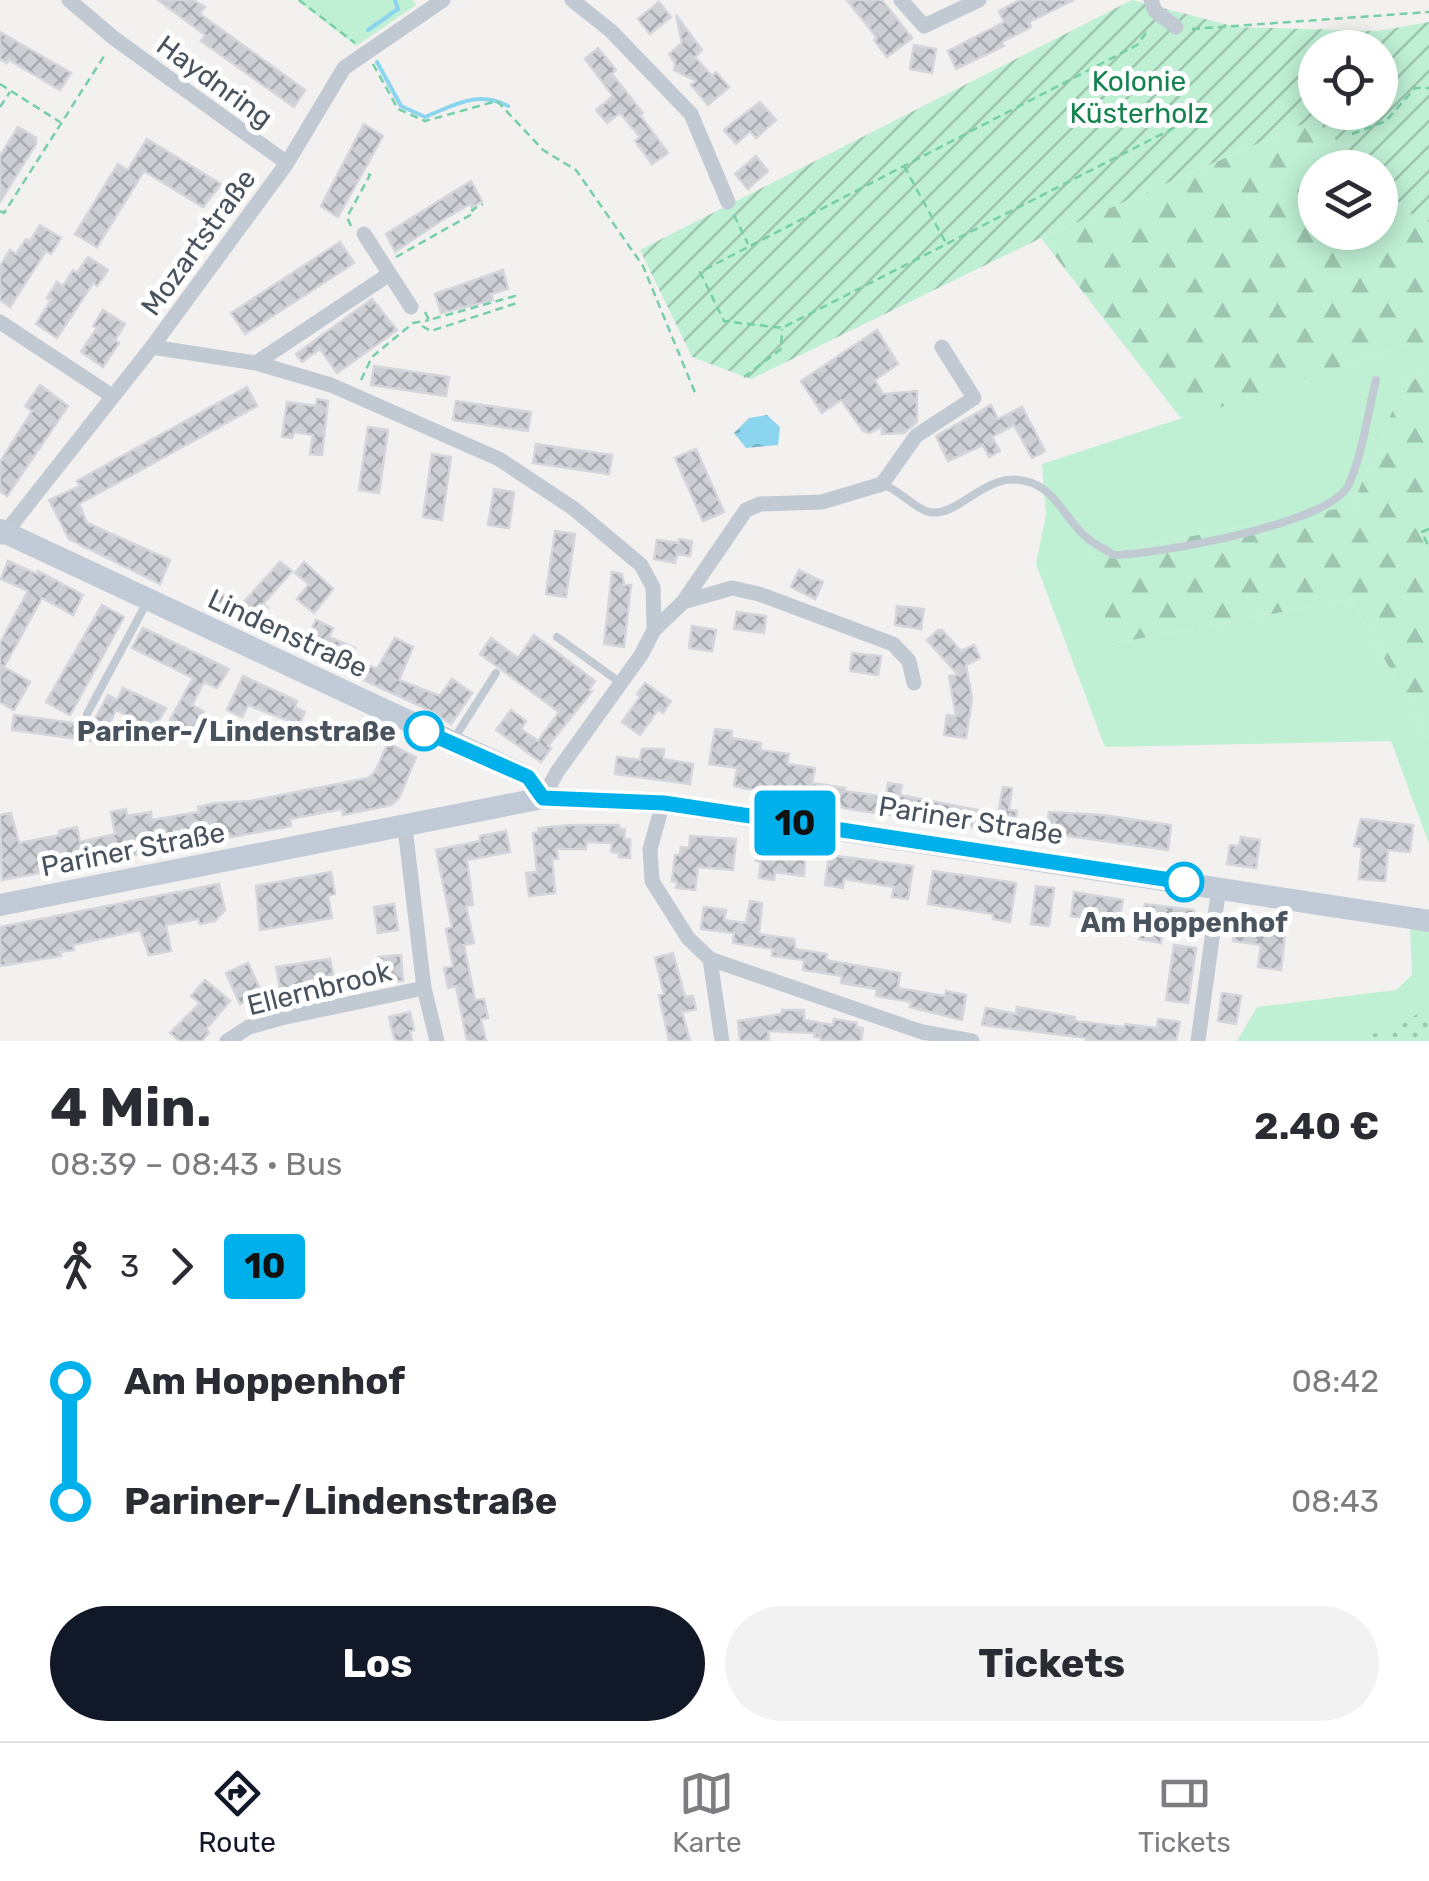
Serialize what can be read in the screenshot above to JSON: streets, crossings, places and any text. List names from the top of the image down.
{
  "streets": {
    "street": [
      "Haydnring",
      "Mozartstraße",
      "Lindenstraße",
      "Pariner Straße",
      "Ellernbrook"
    ]
  },
  "crossings": [
    ["Haydnring", "Mozartstraße"],
    ["Mozartstraße", "Lindenstraße"],
    ["Lindenstraße", "Pariner Straße"]
  ],
  "parks": ["Kolonie Küsterholz"],
  "places": ["Pariner-/Lindenstraße", "Am Hoppenhof"],
  "lines": ["bus line 10"],
  "page": {
    "on_map": "10",
    "heading": ["4 Min.", "08:39 – 08:43 · Bus", "2.40 €"],
    "legs": ["3", "10"],
    "list": [
      {
        "name": "Am Hoppenhof",
        "value": "08:42"
      },
      {
        "name": "Pariner-/Lindenstraße",
        "value": "08:43"
      }
    ],
    "buttons": ["Los", "Tickets"],
    "tabs": ["Route", "Karte", "Tickets"]
  }
}
